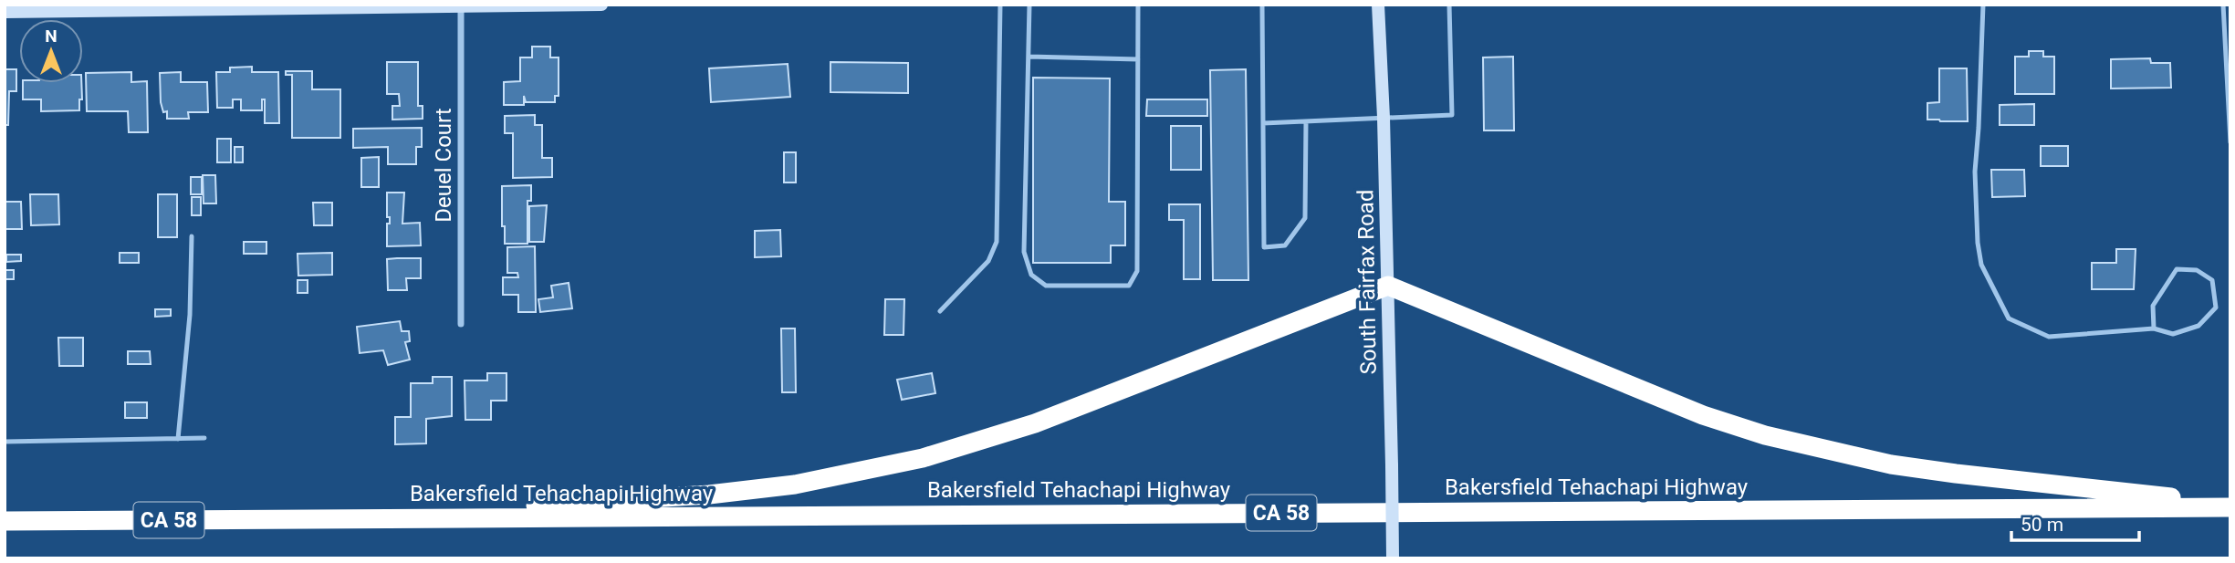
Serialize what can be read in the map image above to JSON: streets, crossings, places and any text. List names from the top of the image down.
{
  "streets": {
    "highway": ["Bakersfield Tehachapi Highway", "CA 58"],
    "main road": ["South Fairfax Road"],
    "street": ["Deuel Court"]
  },
  "scale_bar": "50 m",
  "north": "top"
}
